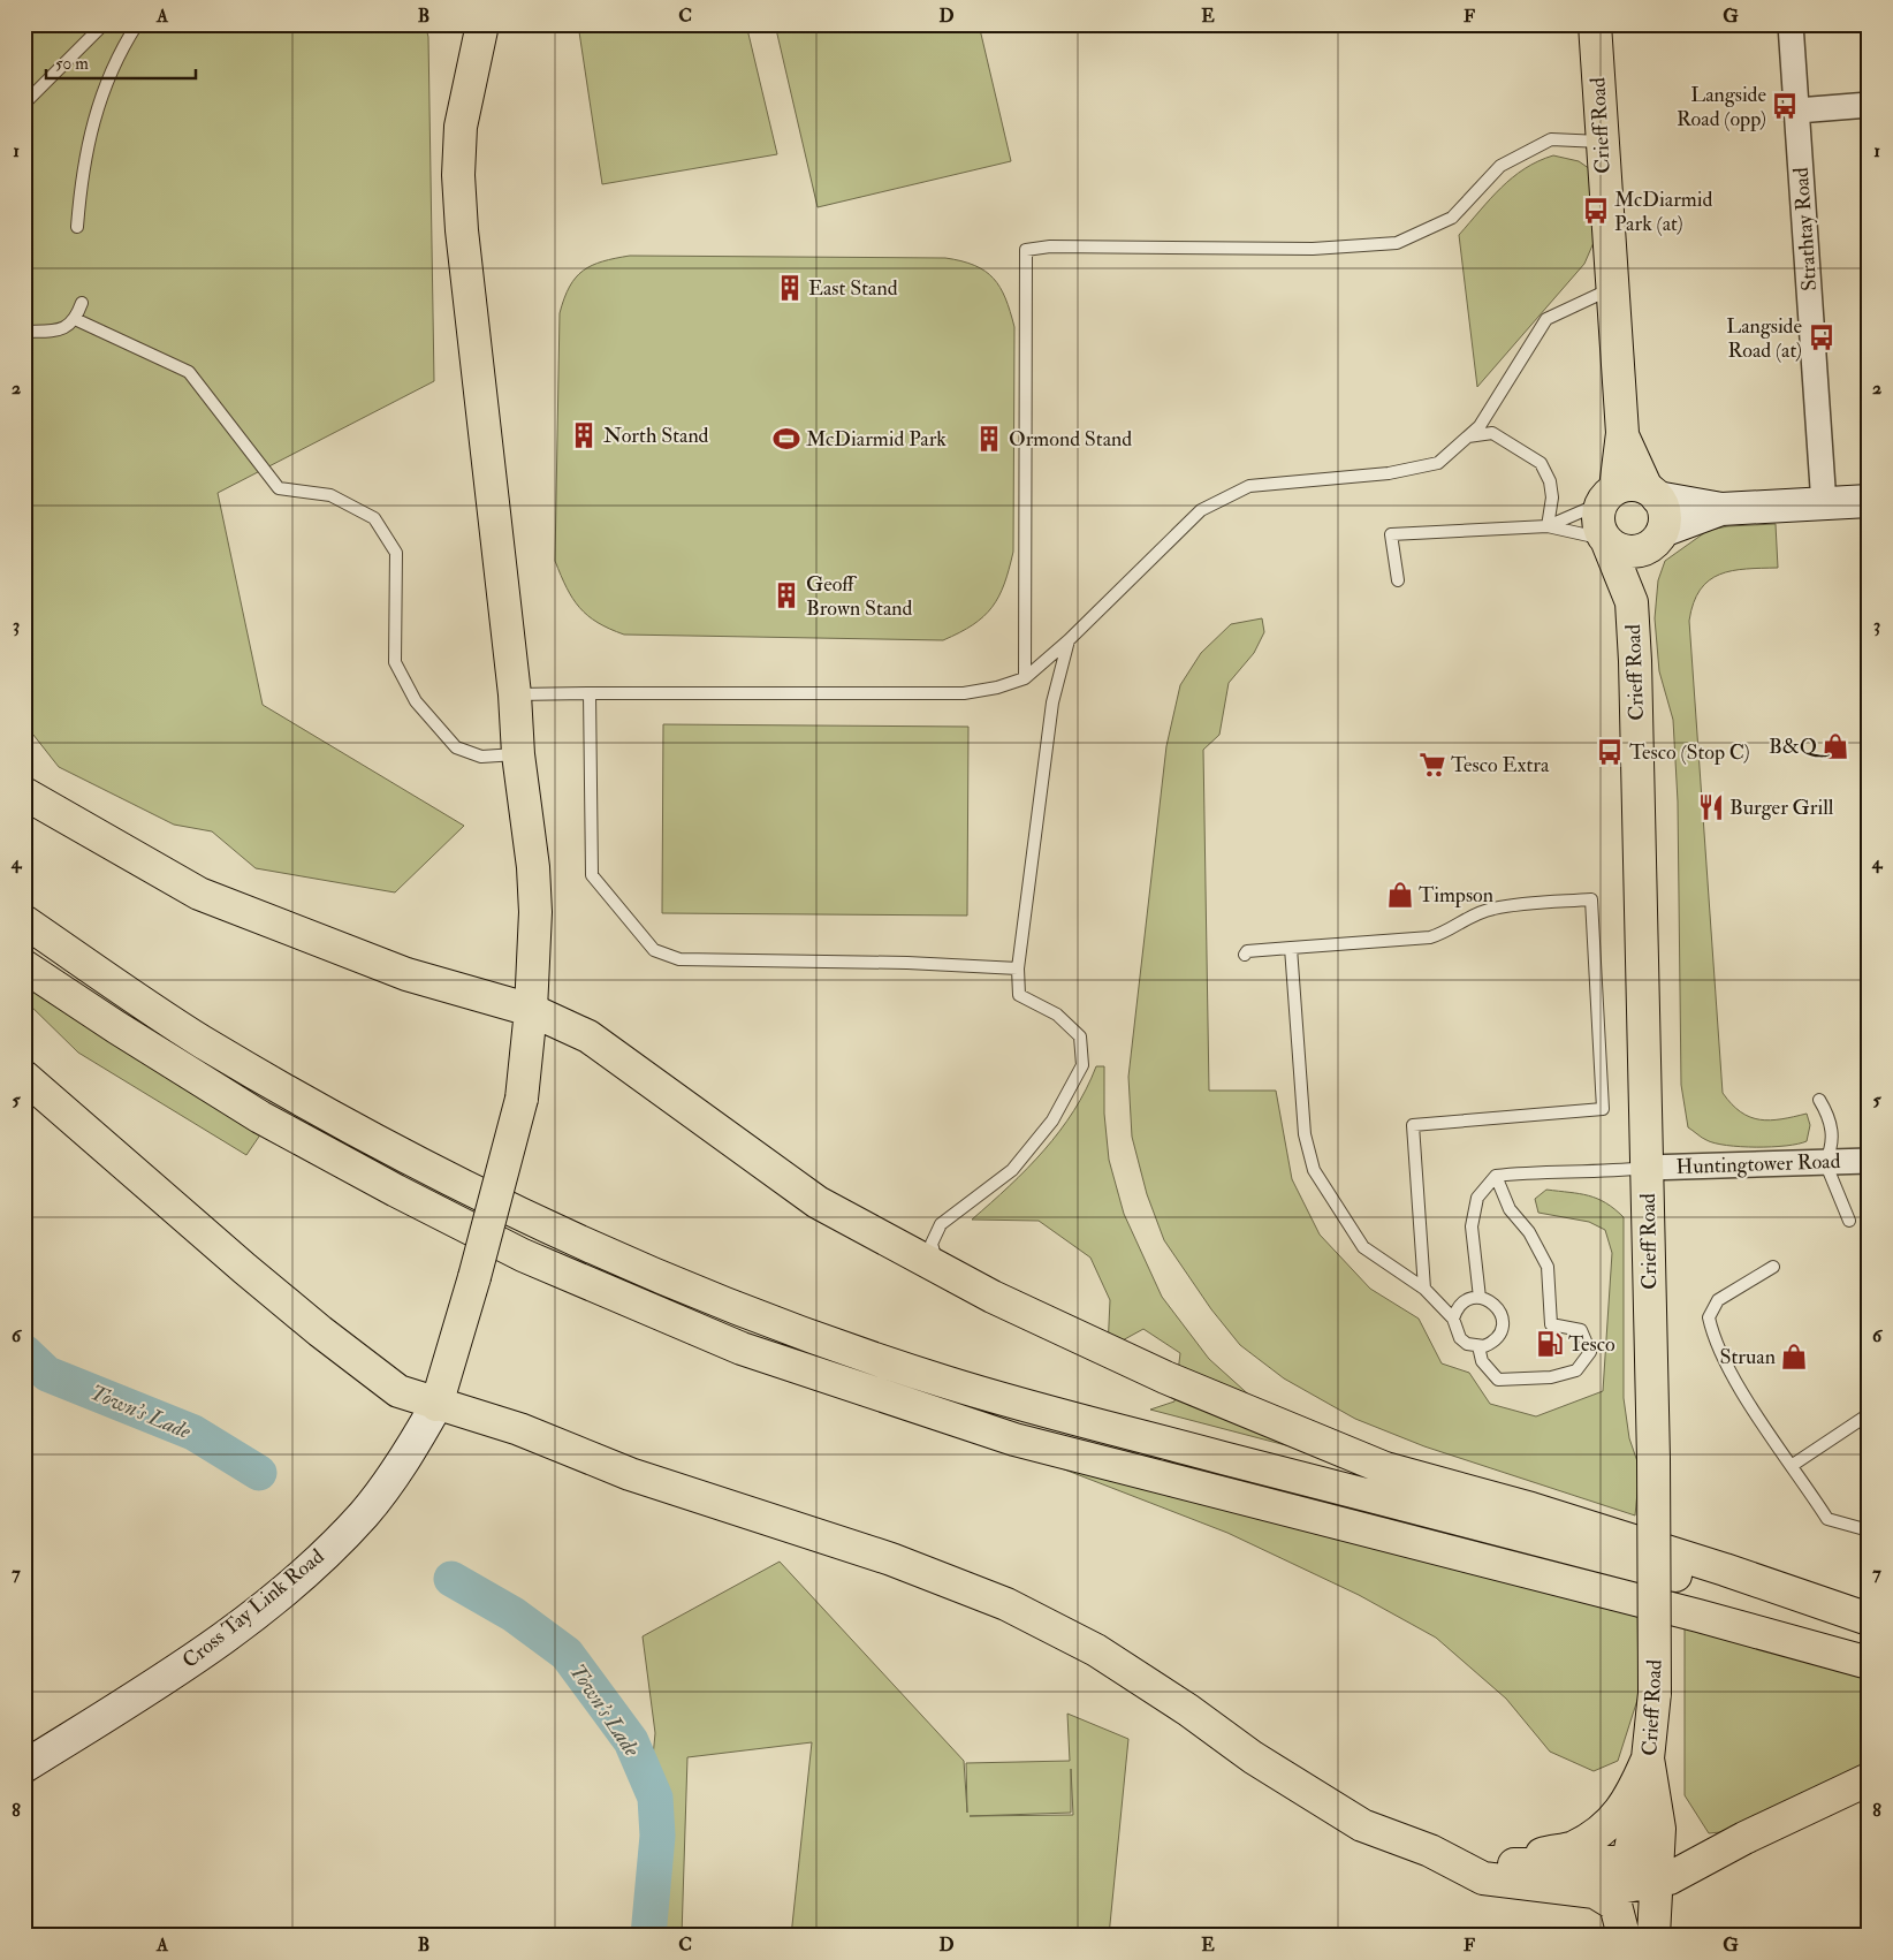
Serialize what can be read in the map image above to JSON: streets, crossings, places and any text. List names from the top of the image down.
{
  "streets": {
    "main road": ["Crieff Road", "Cross Tay Link Road"],
    "street": ["Strathtay Road", "Huntingtower Road"]
  },
  "crossings": [
    ["Crieff Road", "Huntingtower Road"]
  ],
  "water": ["Town's Lade"],
  "places": {
    "bus stop": [
      "Langside Road (opp)",
      "McDiarmid Park (at)",
      "Langside Road (at)",
      "Tesco (Stop C)"
    ],
    "building": [
      "East Stand",
      "North Stand",
      "Ormond Stand",
      "Geoff Brown Stand"
    ],
    "sports": ["McDiarmid Park"],
    "shop": ["B&Q", "Timpson", "Struan"],
    "supermarket": ["Tesco Extra"],
    "restaurant": ["Burger Grill"],
    "fuel station": ["Tesco"]
  },
  "scale_bar": "50 m",
  "grid": {
    "columns": [
      "A",
      "B",
      "C",
      "D",
      "E",
      "F",
      "G"
    ],
    "rows": [
      "1",
      "2",
      "3",
      "4",
      "5",
      "6",
      "7",
      "8"
    ]
  }
}
